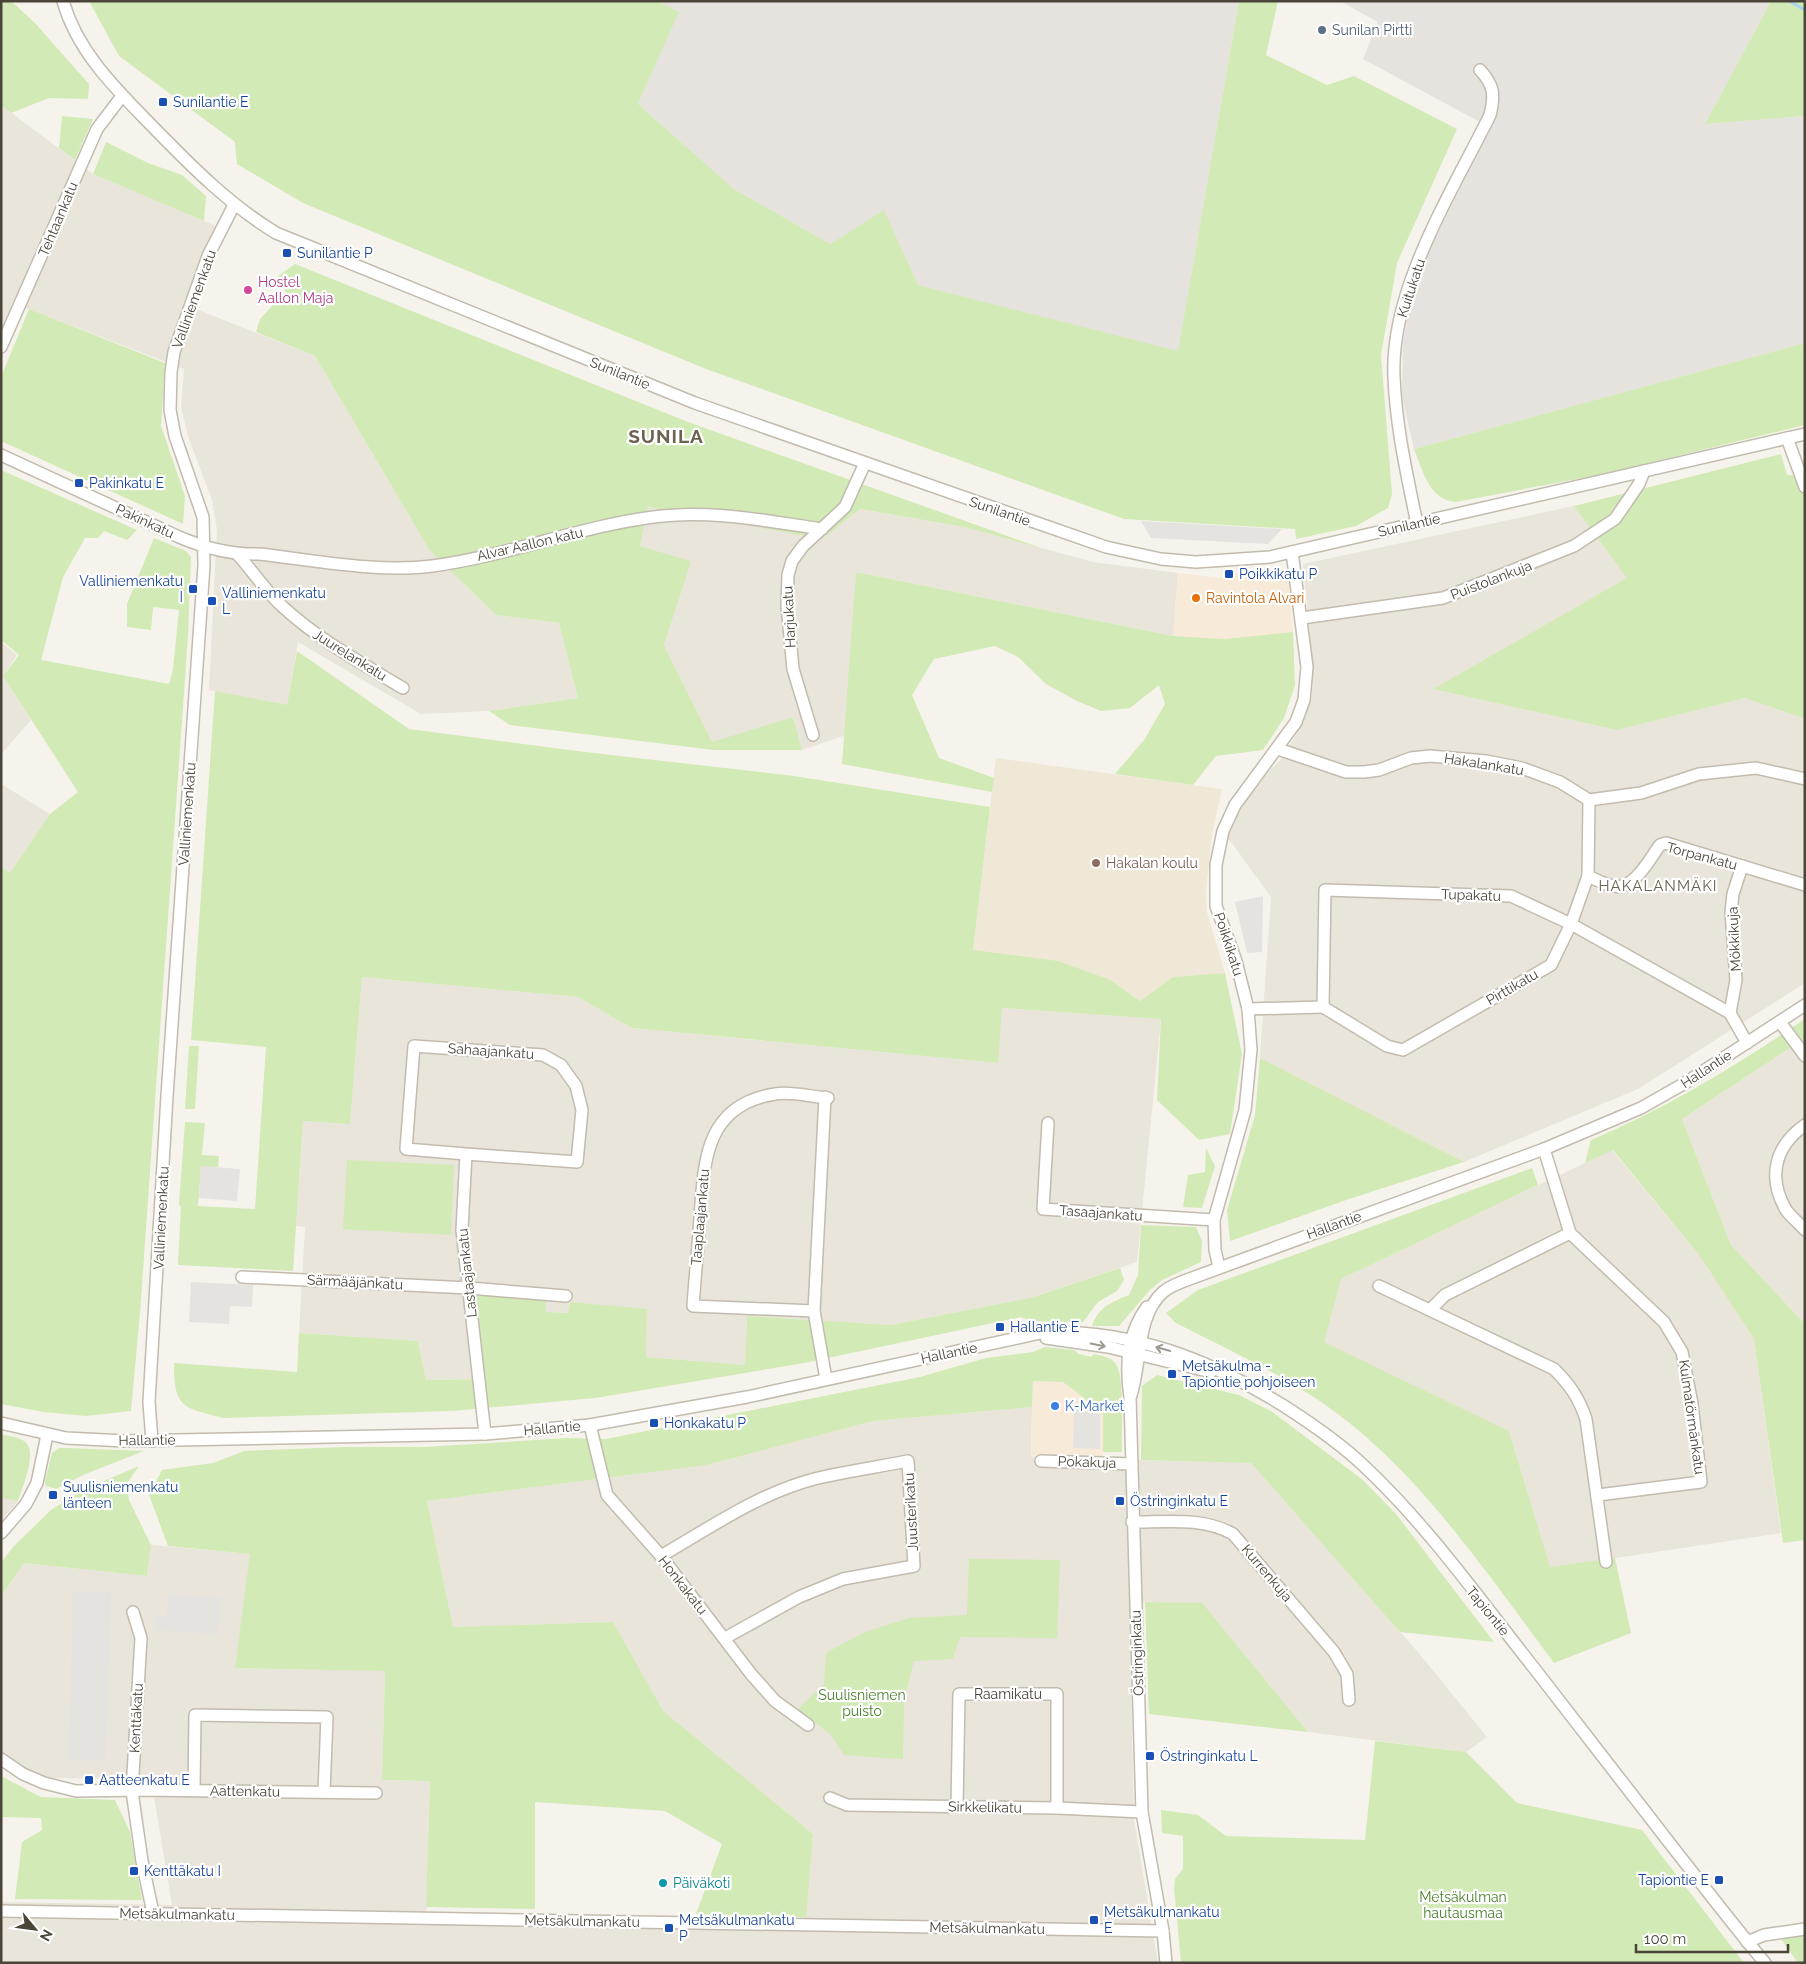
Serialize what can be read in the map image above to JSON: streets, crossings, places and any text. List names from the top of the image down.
{
  "streets": {
    "street": [
      "Tehtaankatu",
      "Kuitukatu",
      "Valliniemenkatu",
      "Sunilantie",
      "Pakinkatu",
      "Alvar Aallon katu",
      "Puistolankuja",
      "Harjukatu",
      "Juurelankatu",
      "Hakalankatu",
      "Torpankatu",
      "Tupakatu",
      "Mökkikuja",
      "Poikkikatu",
      "Pirttikatu",
      "Sahaajankatu",
      "Hallantie",
      "Tasaajankatu",
      "Taaplaajankatu",
      "Lastaajankatu",
      "Särmääjänkatu",
      "Kulmatörmänkatu",
      "Pokakuja",
      "Juusterikatu",
      "Kurrenkuja",
      "Honkakatu",
      "Tapiontie",
      "Östringinkatu",
      "Raamikatu",
      "Kenttäkatu",
      "Aattenkatu",
      "Sirkkelikatu",
      "Metsäkulmankatu"
    ]
  },
  "crossings": [
    ["Tehtaankatu", "Sunilantie"],
    ["Kuitukatu", "Sunilantie"],
    ["Valliniemenkatu", "Sunilantie"],
    ["Valliniemenkatu", "Pakinkatu"],
    ["Valliniemenkatu", "Hallantie"],
    ["Sunilantie", "Puistolankuja"],
    ["Sunilantie", "Harjukatu"],
    ["Sunilantie", "Poikkikatu"],
    ["Pakinkatu", "Alvar Aallon katu"],
    ["Pakinkatu", "Juurelankatu"],
    ["Alvar Aallon katu", "Harjukatu"],
    ["Alvar Aallon katu", "Juurelankatu"],
    ["Puistolankuja", "Poikkikatu"],
    ["Hakalankatu", "Poikkikatu"],
    ["Hakalankatu", "Pirttikatu"],
    ["Torpankatu", "Mökkikuja"],
    ["Torpankatu", "Pirttikatu"],
    ["Tupakatu", "Mökkikuja"],
    ["Tupakatu", "Pirttikatu"],
    ["Tupakatu", "Hallantie"],
    ["Poikkikatu", "Hallantie"],
    ["Poikkikatu", "Tasaajankatu"],
    ["Sahaajankatu", "Lastaajankatu"],
    ["Hallantie", "Taaplaajankatu"],
    ["Hallantie", "Lastaajankatu"],
    ["Hallantie", "Kulmatörmänkatu"],
    ["Hallantie", "Honkakatu"],
    ["Hallantie", "Tapiontie"],
    ["Hallantie", "Östringinkatu"],
    ["Lastaajankatu", "Särmääjänkatu"],
    ["Pokakuja", "Östringinkatu"],
    ["Juusterikatu", "Honkakatu"],
    ["Kurrenkuja", "Östringinkatu"],
    ["Tapiontie", "Östringinkatu"],
    ["Östringinkatu", "Sirkkelikatu"],
    ["Östringinkatu", "Metsäkulmankatu"],
    ["Raamikatu", "Sirkkelikatu"],
    ["Kenttäkatu", "Aattenkatu"],
    ["Kenttäkatu", "Metsäkulmankatu"]
  ],
  "districts": ["SUNILA", "HAKALANMÄKI"],
  "parks": ["Suulisniemen puisto", "Metsäkulman hautausmaa"],
  "places": {
    "other": [
      "Sunilan Pirtti",
      "Hostel Aallon Maja",
      "Ravintola Alvari",
      "Hakalan koulu",
      "K-Market",
      "Päiväkoti"
    ],
    "transit": [
      "Sunilantie E",
      "Sunilantie P",
      "Pakinkatu E",
      "Poikkikatu P",
      "Valliniemenkatu I",
      "Valliniemenkatu L",
      "Hallantie E",
      "Metsäkulma - Tapiontie pohjoiseen",
      "Honkakatu P",
      "Suulisniemenkatu länteen",
      "Östringinkatu E",
      "Östringinkatu L",
      "Aatteenkatu E",
      "Kenttäkatu I",
      "Tapiontie E",
      "Metsäkulmankatu E",
      "Metsäkulmankatu P"
    ]
  },
  "scale_bar": "100 m",
  "north": "bottom right"
}
